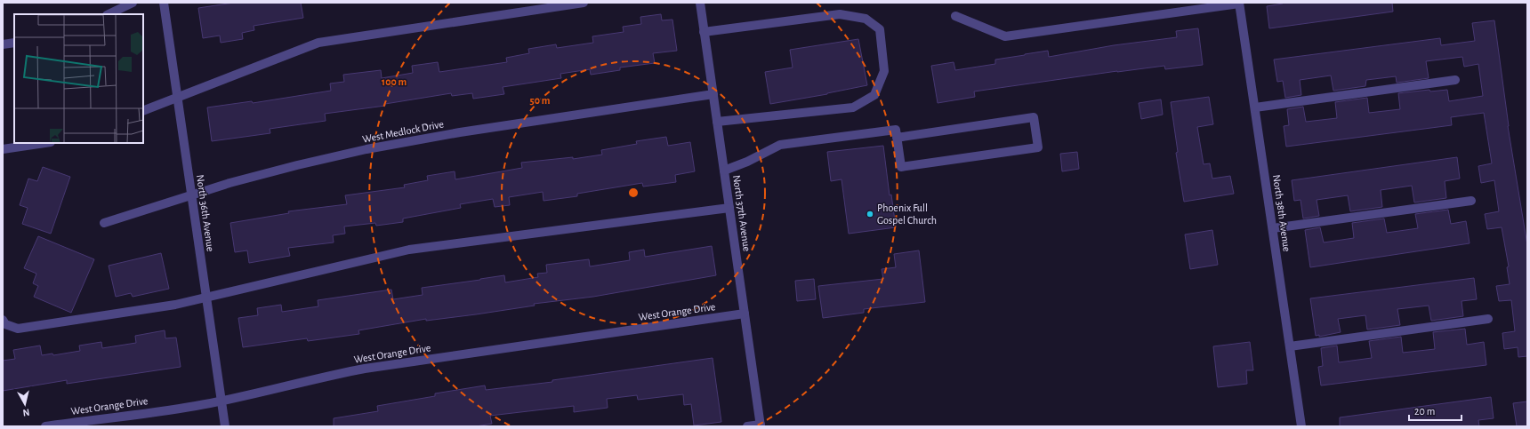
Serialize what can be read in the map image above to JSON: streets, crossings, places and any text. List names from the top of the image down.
{
  "streets": {
    "street": [
      "West Medlock Drive",
      "North 36th Avenue",
      "North 37th Avenue",
      "North 38th Avenue",
      "West Orange Drive"
    ]
  },
  "crossings": [
    ["West Medlock Drive", "North 36th Avenue"],
    ["West Medlock Drive", "North 37th Avenue"],
    ["North 36th Avenue", "West Orange Drive"],
    ["North 37th Avenue", "West Orange Drive"]
  ],
  "places": ["Phoenix Full Gospel Church"],
  "scale_bar": "20 m",
  "north": "bottom",
  "rings": ["100 m", "50 m"]
}
